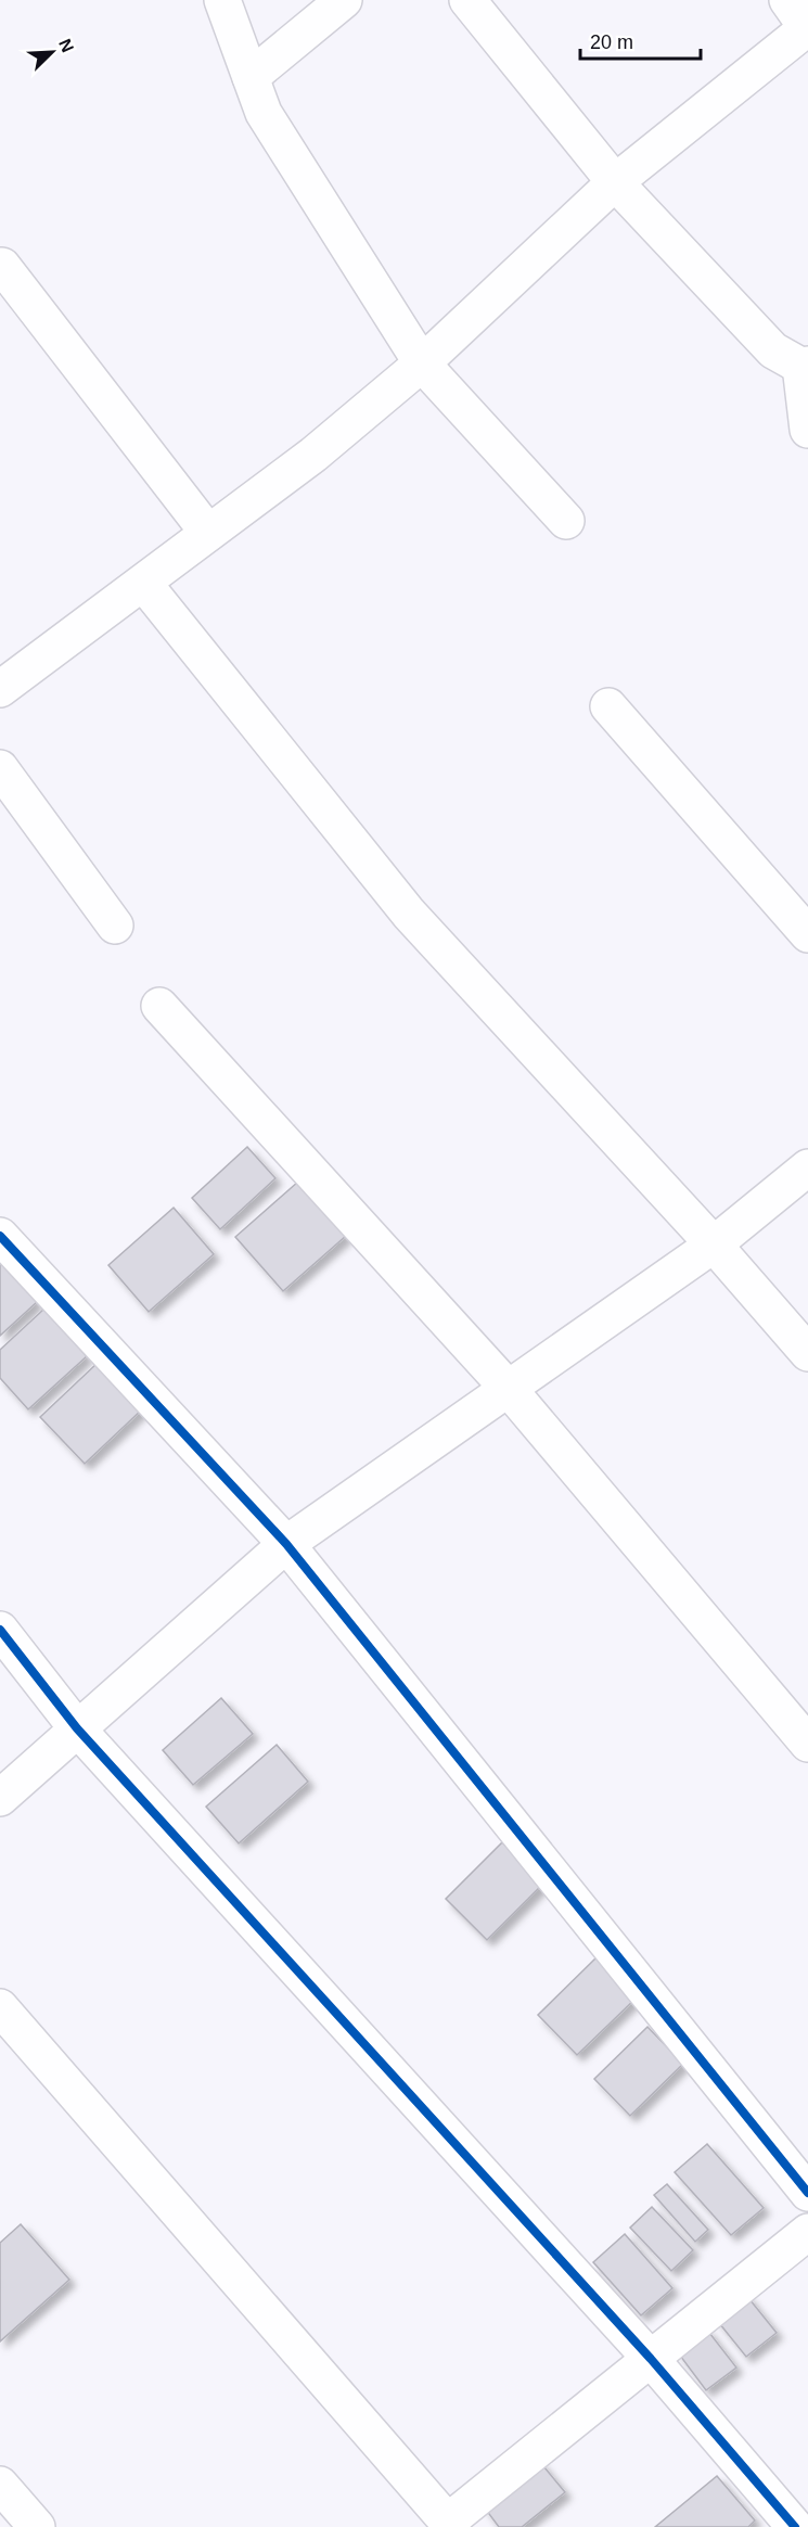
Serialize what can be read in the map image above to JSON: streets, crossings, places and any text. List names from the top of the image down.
{
  "scale_bar": "20 m",
  "north": "top right"
}
